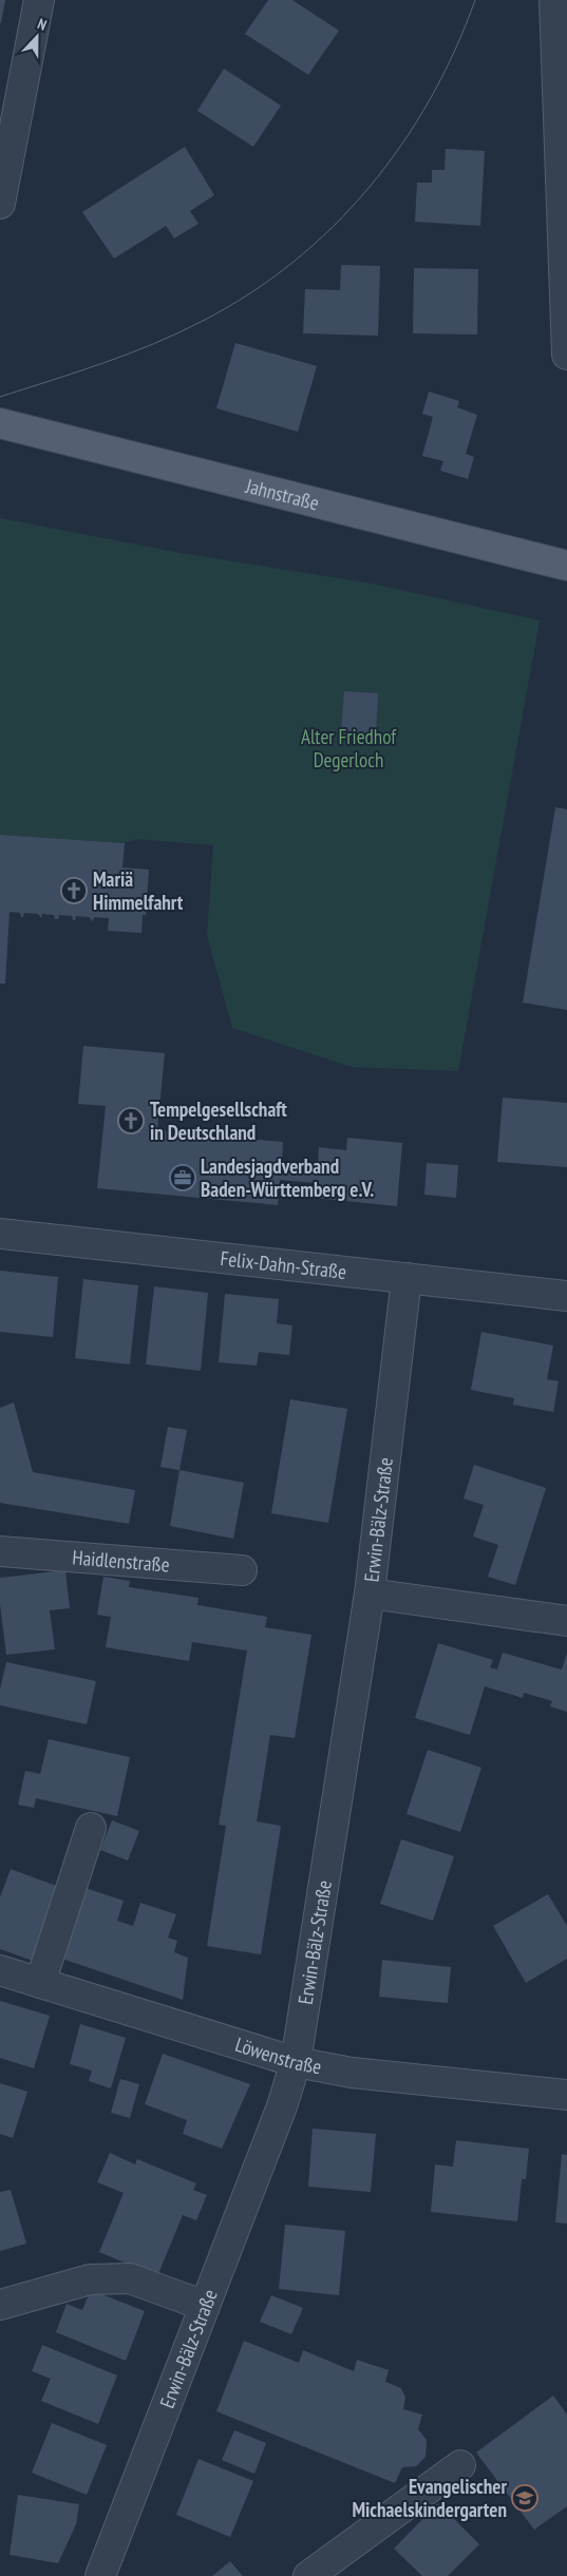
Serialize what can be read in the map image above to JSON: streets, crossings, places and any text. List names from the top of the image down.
{
  "streets": {
    "main road": ["Jahnstraße"],
    "street": [
      "Felix-Dahn-Straße",
      "Erwin-Bälz-Straße",
      "Haidlenstraße",
      "Löwenstraße"
    ]
  },
  "crossings": [
    ["Felix-Dahn-Straße", "Erwin-Bälz-Straße"],
    ["Erwin-Bälz-Straße", "Löwenstraße"]
  ],
  "parks": ["Alter Friedhof Degerloch"],
  "places": {
    "church": ["Mariä Himmelfahrt", "Tempelgesellschaft in Deutschland"],
    "office": ["Landesjagdverband Baden-Württemberg e.V."],
    "school or university": ["Evangelischer Michaelskindergarten"]
  },
  "north": "top"
}
